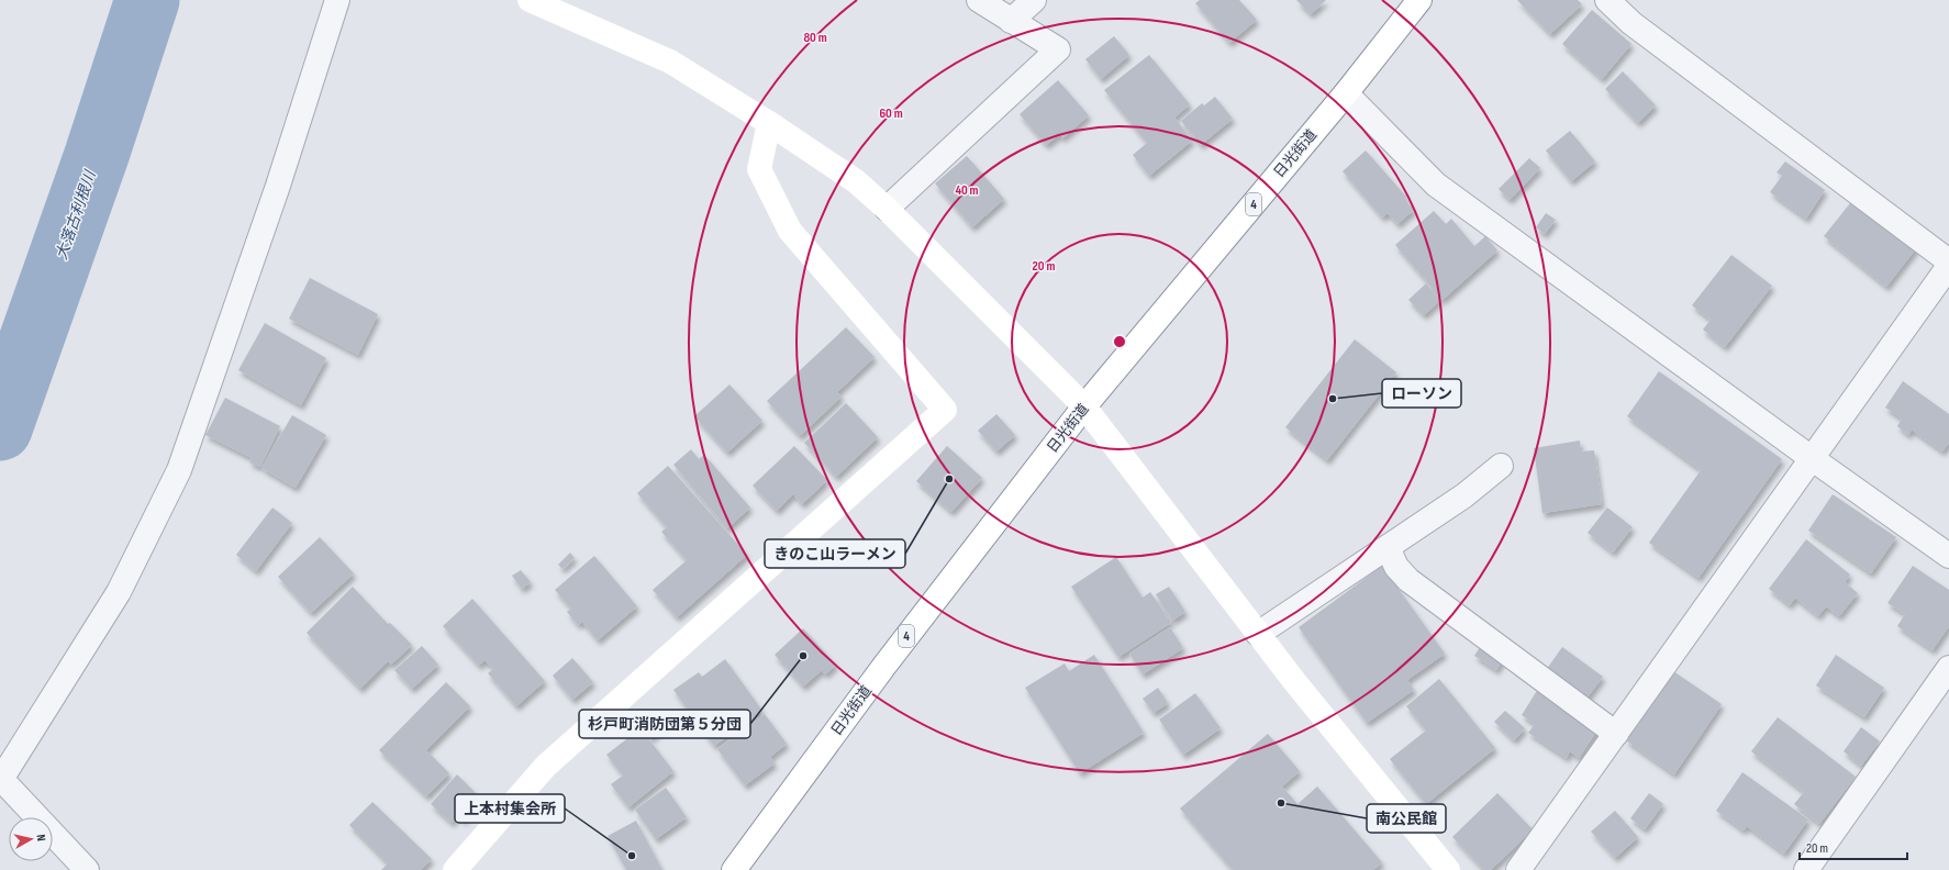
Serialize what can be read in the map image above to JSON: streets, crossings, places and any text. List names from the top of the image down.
{
  "streets": {
    "main road": ["日光街道", "4"]
  },
  "water": ["大落古利根川"],
  "places": [
    "ローソン",
    "きのこ山ラーメン",
    "杉戸町消防団第５分団",
    "南公民館",
    "上本村集会所"
  ],
  "scale_bar": "20 m",
  "north": "right",
  "rings": [
    "80 m",
    "60 m",
    "40 m",
    "20 m"
  ]
}
